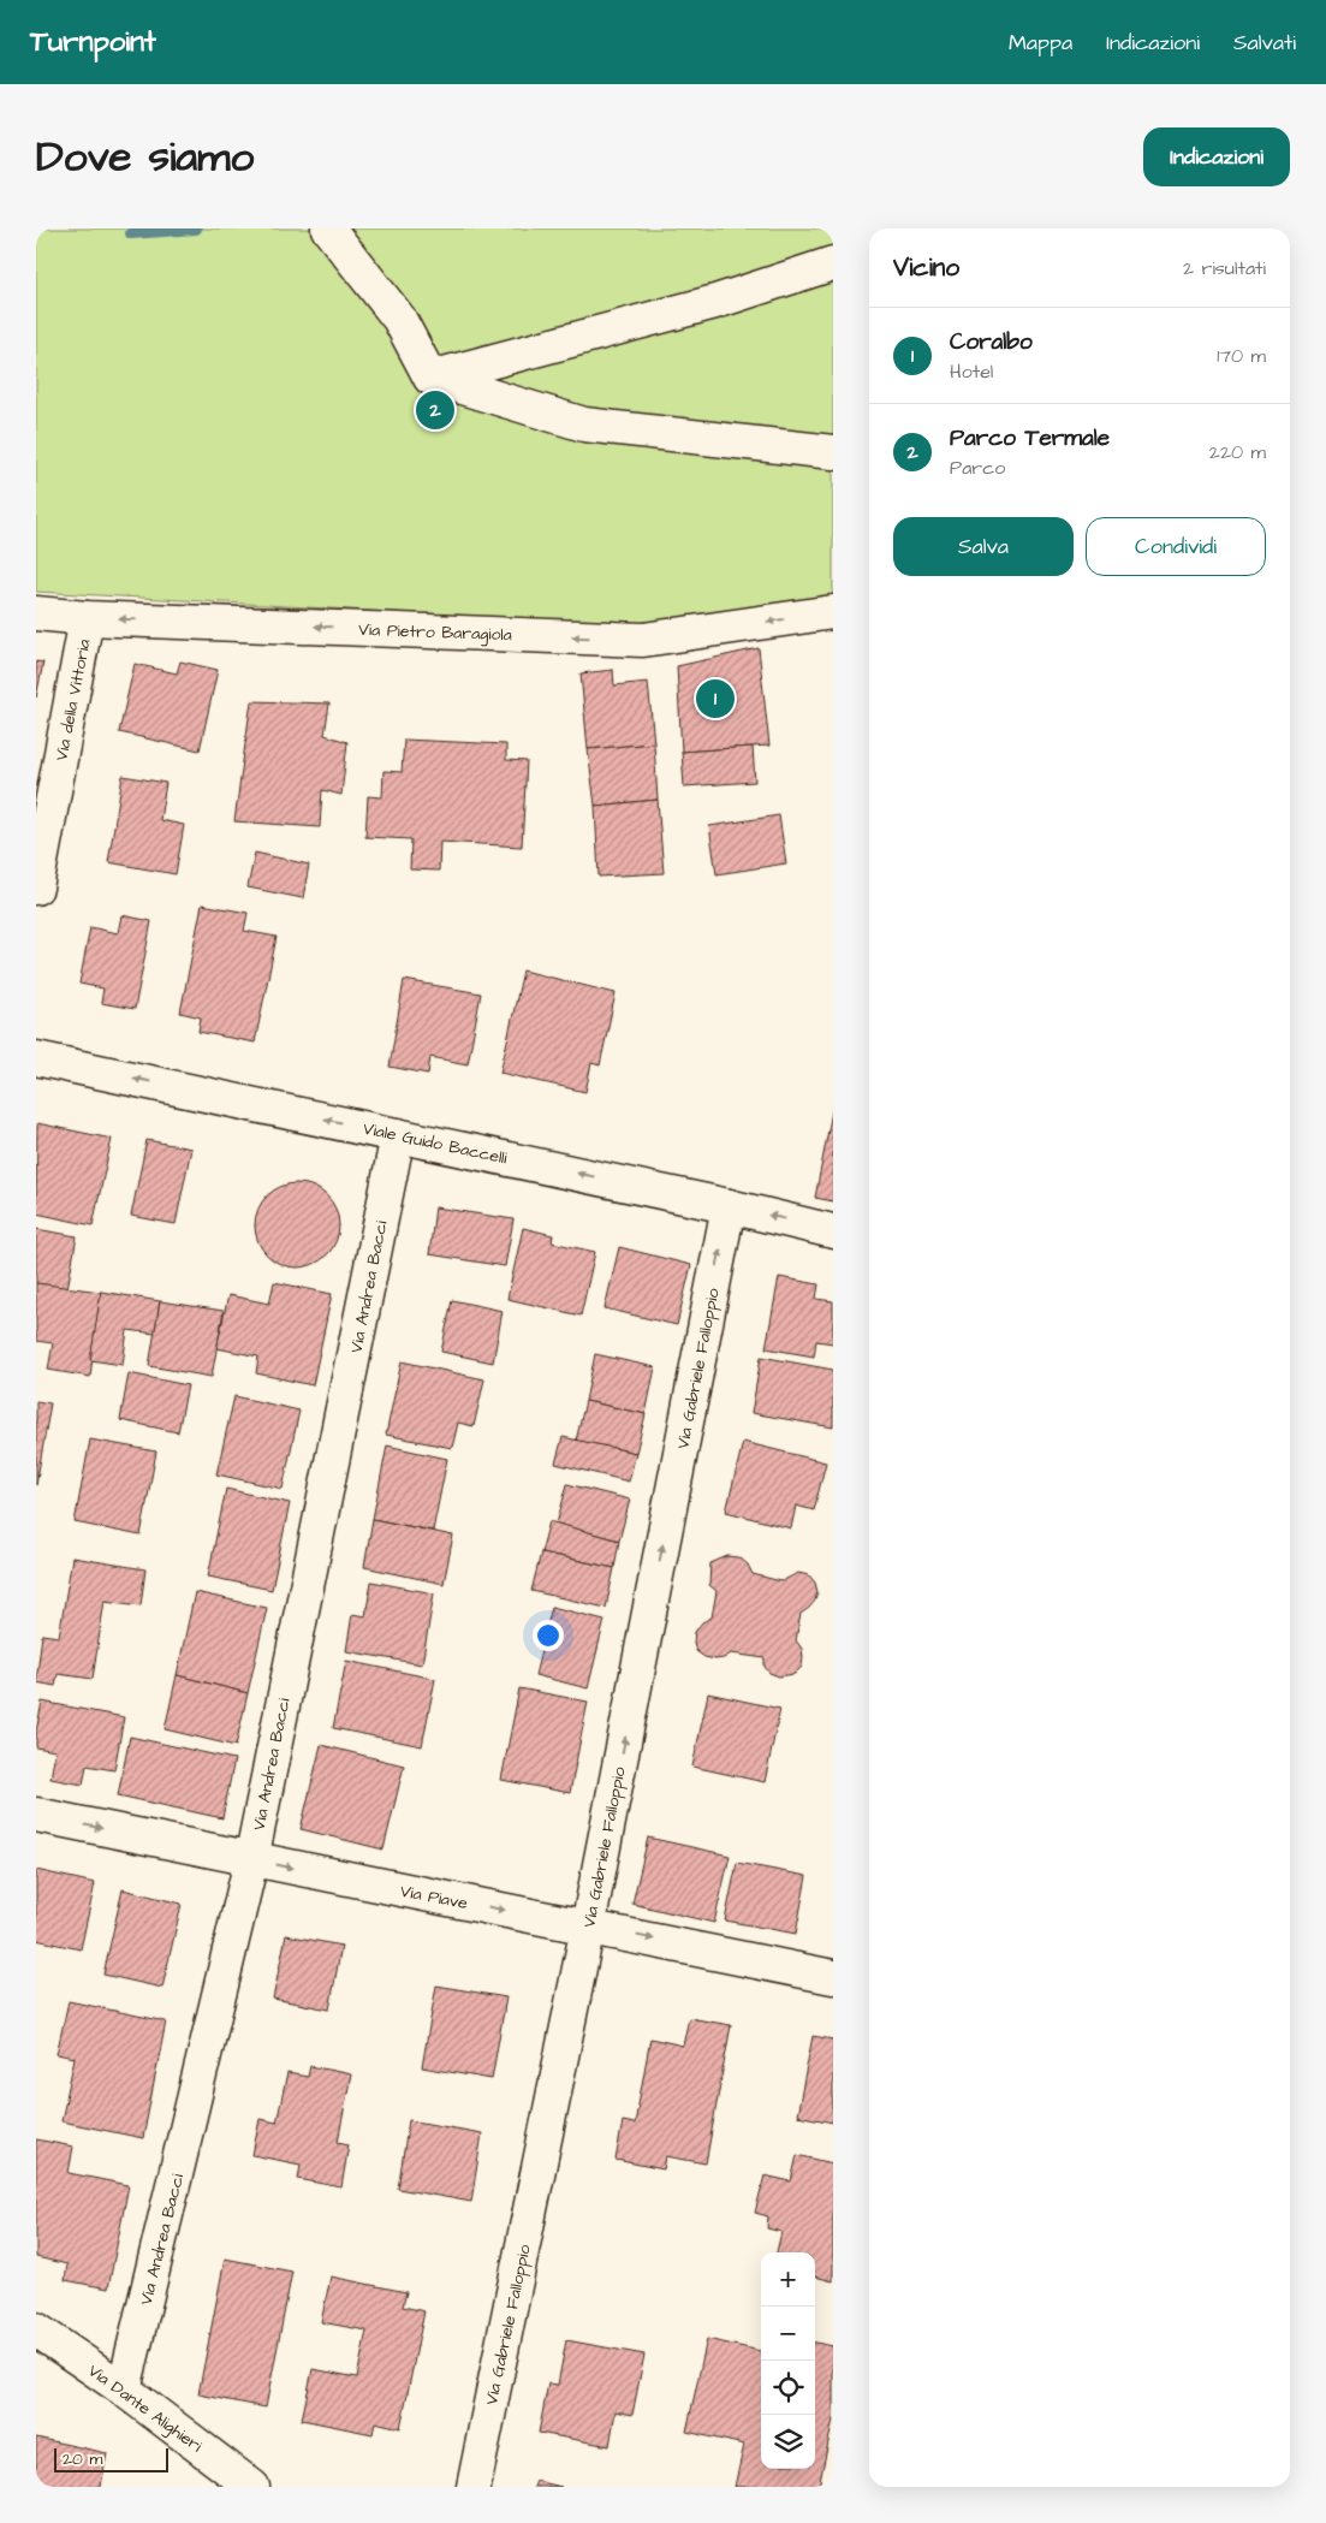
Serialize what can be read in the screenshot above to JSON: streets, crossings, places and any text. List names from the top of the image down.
{
  "streets": {
    "street": [
      "Via Pietro Baragiola",
      "Via della Vittoria",
      "Viale Guido Baccelli",
      "Via Andrea Bacci",
      "Via Gabriele Falloppio",
      "Via Piave",
      "Via Dante Alighieri"
    ]
  },
  "crossings": [
    ["Via Pietro Baragiola", "Via della Vittoria"],
    ["Viale Guido Baccelli", "Via Andrea Bacci"],
    ["Viale Guido Baccelli", "Via Gabriele Falloppio"],
    ["Via Andrea Bacci", "Via Piave"],
    ["Via Andrea Bacci", "Via Dante Alighieri"],
    ["Via Gabriele Falloppio", "Via Piave"]
  ],
  "one_way": ["Viale Guido Baccelli", "Via Gabriele Falloppio", "Via Piave"],
  "scale_bar": "20 m",
  "page": {
    "header": "Turnpoint",
    "nav": ["Mappa", "Indicazioni", "Salvati"],
    "title": "Dove siamo",
    "buttons": [
      "Indicazioni",
      ["Salva", "Condividi"]
    ],
    "heading": ["Vicino", "2 risultati"],
    "list": [
      {
        "mark": "1",
        "name": "Coralbo",
        "note": "Hotel",
        "value": "170 m"
      },
      {
        "mark": "2",
        "name": "Parco Termale",
        "note": "Parco",
        "value": "220 m"
      }
    ],
    "pins": ["2", "1"],
    "map_buttons": ["+", "−"],
    "scale": "20 m"
  }
}
